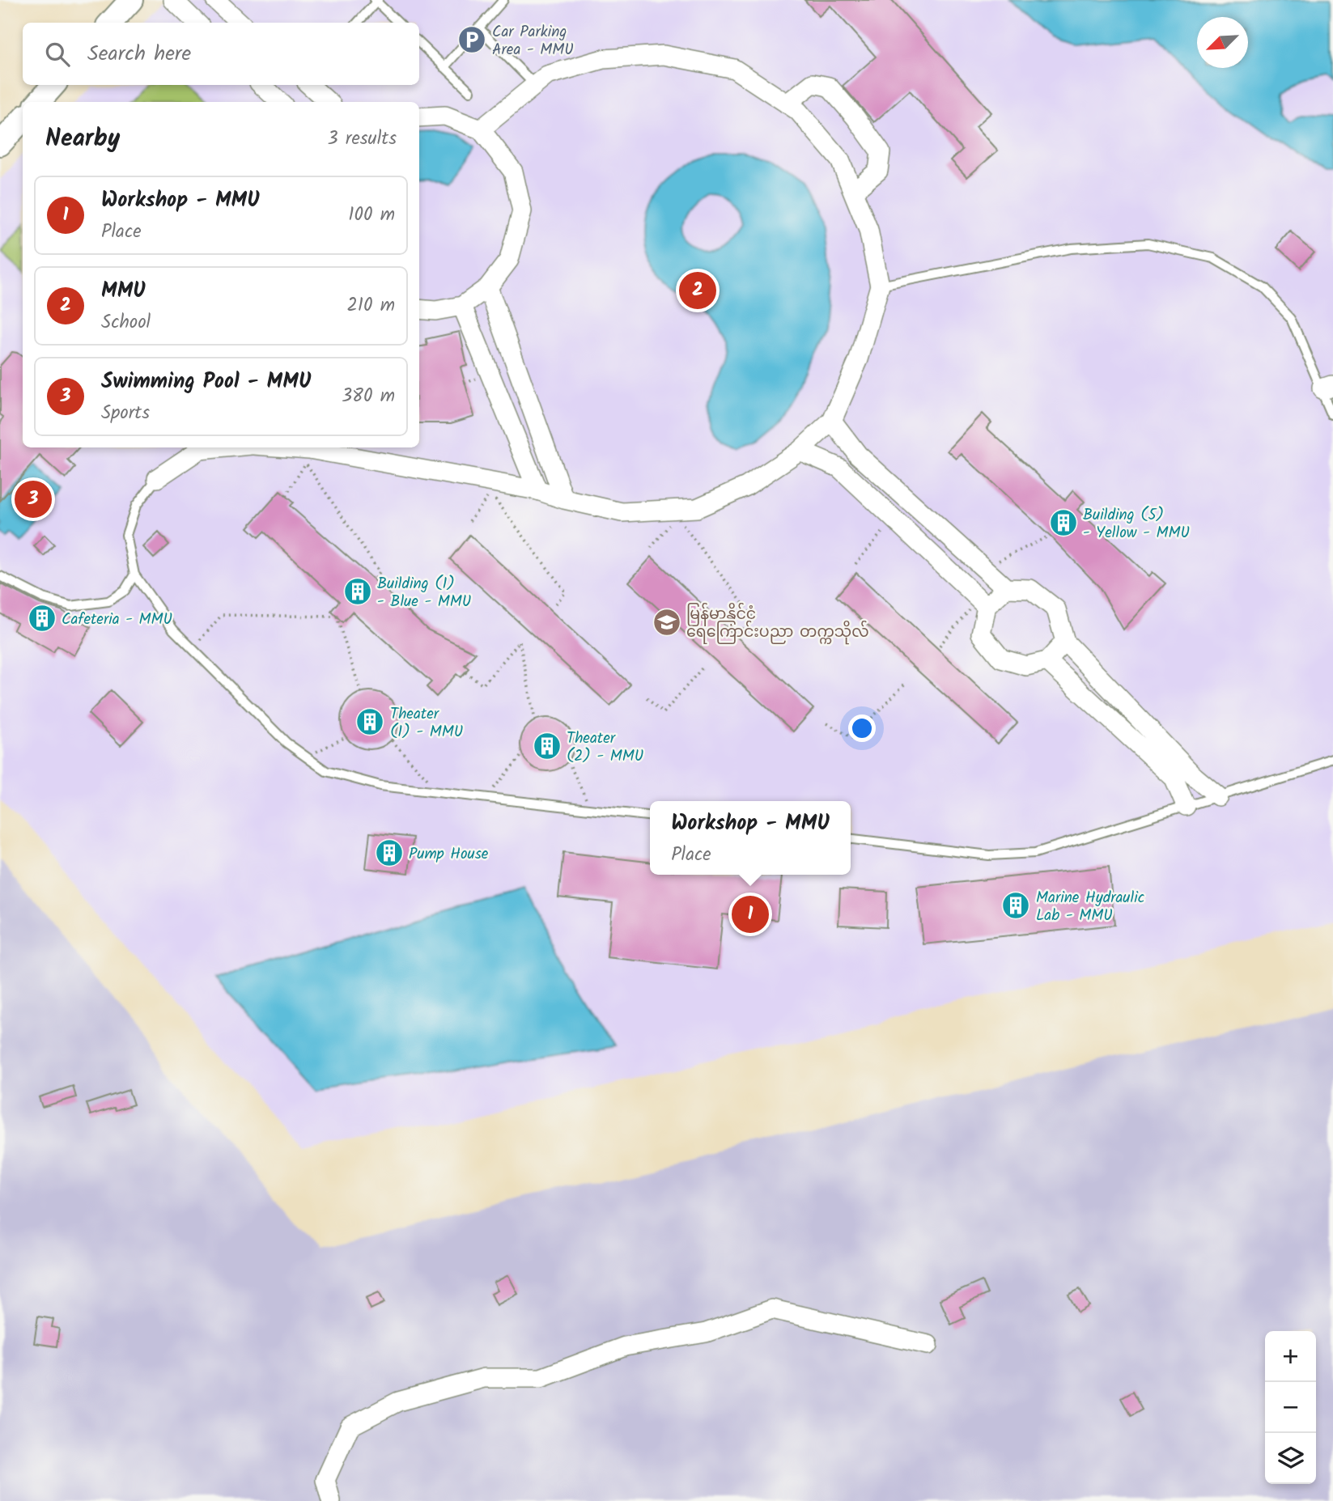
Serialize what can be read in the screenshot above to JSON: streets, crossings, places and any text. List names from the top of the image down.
{
  "places": {
    "parking": ["Car Parking Area - MMU"],
    "building": [
      "Building (5) - Yellow - MMU",
      "Building (1) - Blue - MMU",
      "Cafeteria - MMU",
      "Theater (1) - MMU",
      "Theater (2) - MMU",
      "Pump House",
      "Marine Hydraulic Lab - MMU"
    ],
    "school or university": ["မြန်မာနိုင်ငံ ရေကြောင်းပညာ တက္ကသိုလ်"]
  },
  "north": "bottom left",
  "page": {
    "search": "Search here",
    "heading": ["Nearby", "3 results"],
    "list": [
      {
        "mark": "1",
        "name": "Workshop - MMU",
        "note": "Place",
        "value": "100 m"
      },
      {
        "mark": "2",
        "name": "MMU",
        "note": "School",
        "value": "210 m"
      },
      {
        "mark": "3",
        "name": "Swimming Pool - MMU",
        "note": "Sports",
        "value": "380 m"
      }
    ],
    "pins": ["2", "3", "1"],
    "popup": ["Workshop - MMU", "Place"],
    "map_buttons": ["+", "−"]
  }
}
